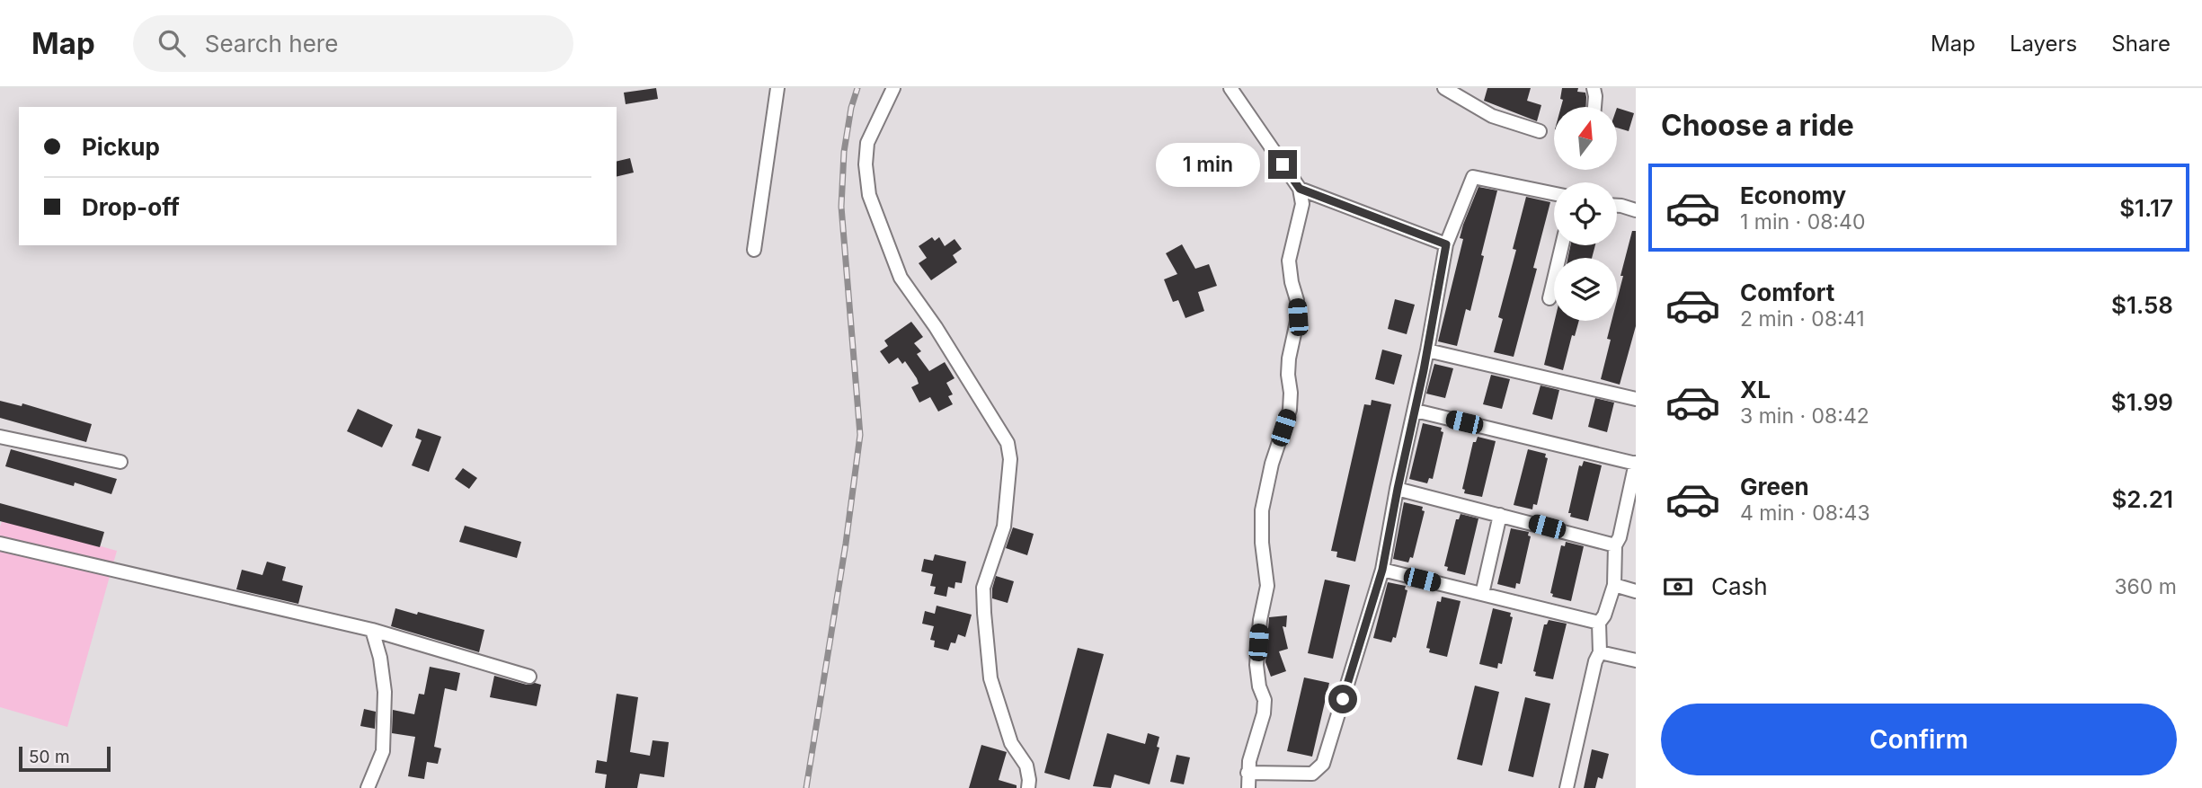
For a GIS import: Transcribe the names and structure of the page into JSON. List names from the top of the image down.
{
  "scale_bar": "50 m",
  "north": "top",
  "page": {
    "header": "Map",
    "search": "Search here",
    "nav": ["Map", "Layers", "Share"],
    "heading": "Choose a ride",
    "banner": ["Pickup", "Drop-off"],
    "bubble": "1 min",
    "list": [
      {
        "name": "Economy",
        "note": "1 min · 08:40",
        "value": "$1.17"
      },
      {
        "name": "Comfort",
        "note": "2 min · 08:41",
        "value": "$1.58"
      },
      {
        "name": "XL",
        "note": "3 min · 08:42",
        "value": "$1.99"
      },
      {
        "name": "Green",
        "note": "4 min · 08:43",
        "value": "$2.21"
      }
    ],
    "pay": ["Cash", "360 m"],
    "buttons": "Confirm",
    "scale": "50 m"
  }
}
